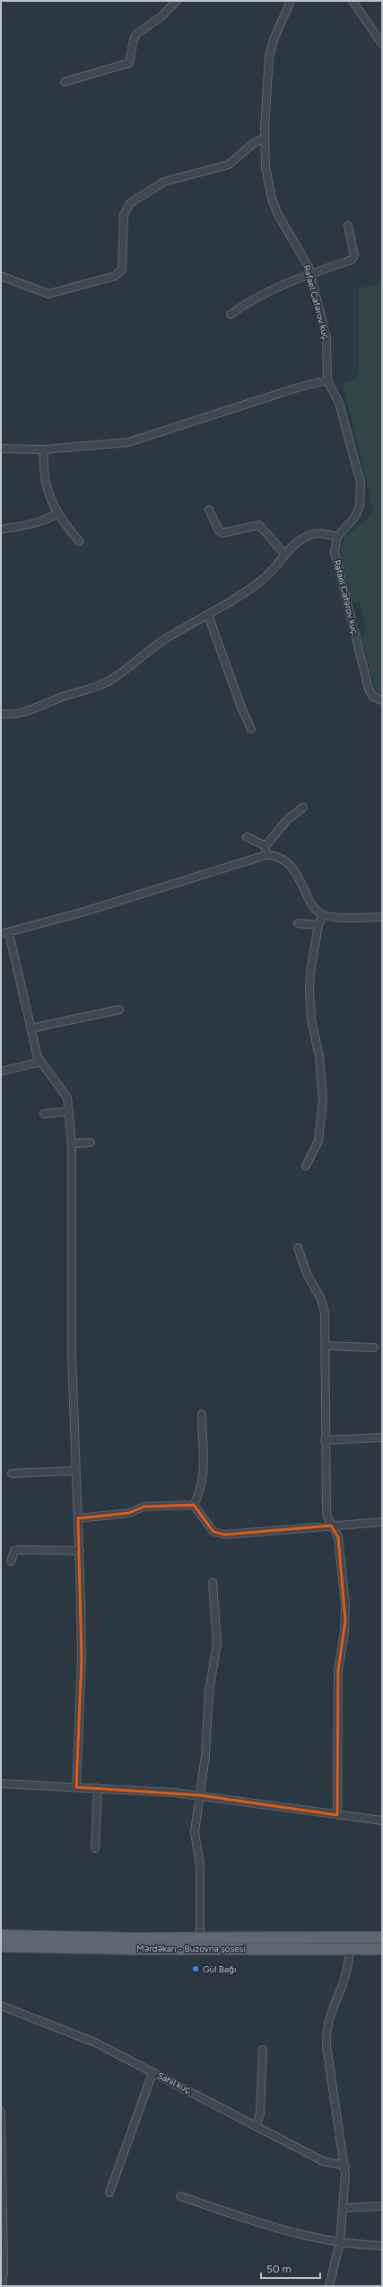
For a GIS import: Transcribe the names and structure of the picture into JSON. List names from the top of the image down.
{
  "streets": {
    "main road": ["Mərdəkan - Buzovna şosesi"],
    "street": ["Rafael Cəfərov küç.", "Sahil küç."]
  },
  "places": ["Gül Bağı"],
  "scale_bar": "50 m"
}
